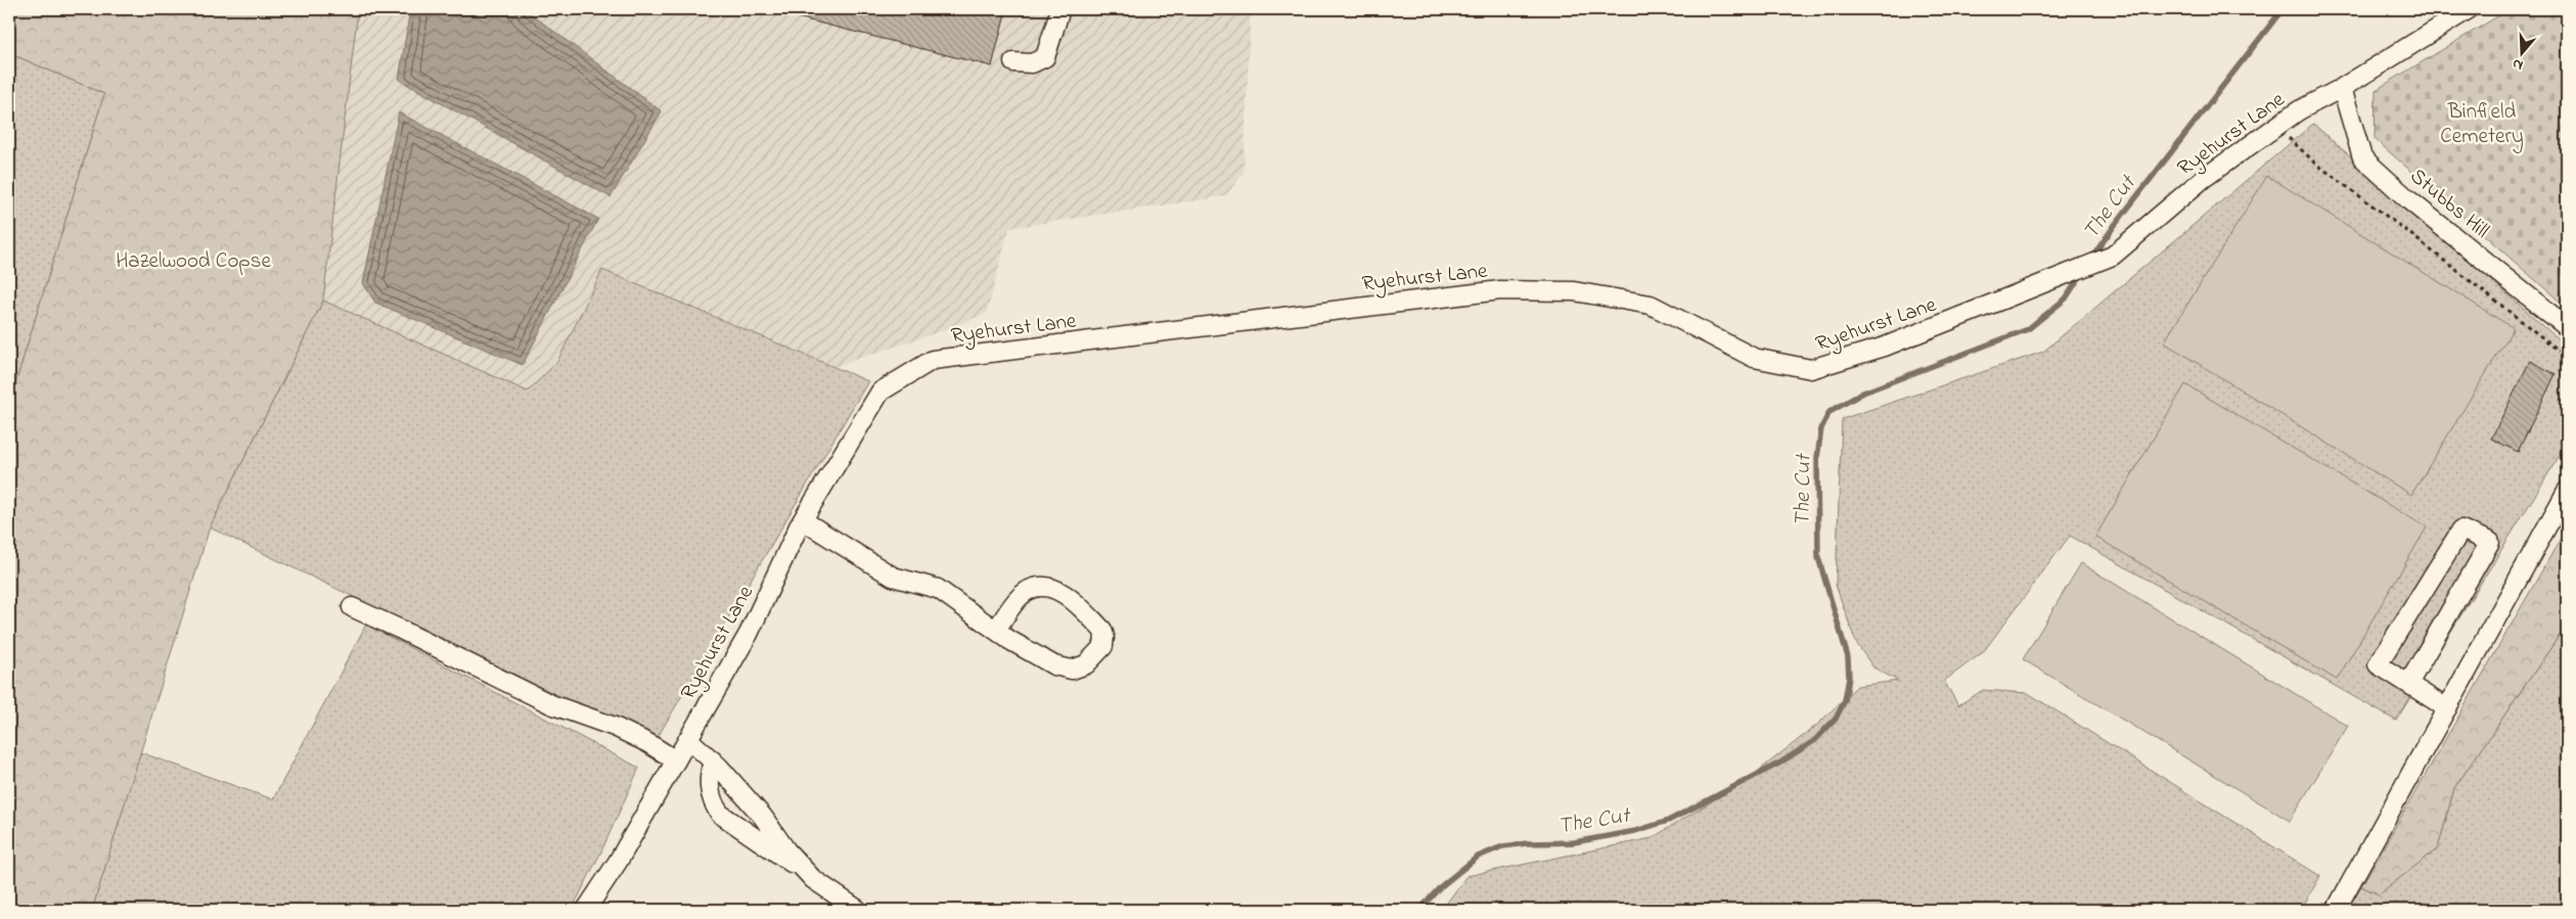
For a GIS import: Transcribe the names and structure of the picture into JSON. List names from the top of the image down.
{
  "streets": {
    "street": ["Ryehurst Lane", "Stubbs Hill"]
  },
  "crossings": [
    ["Ryehurst Lane", "Stubbs Hill"]
  ],
  "water": ["The Cut"],
  "parks": ["Binfield Cemetery", "Hazelwood Copse"],
  "north": "bottom"
}
